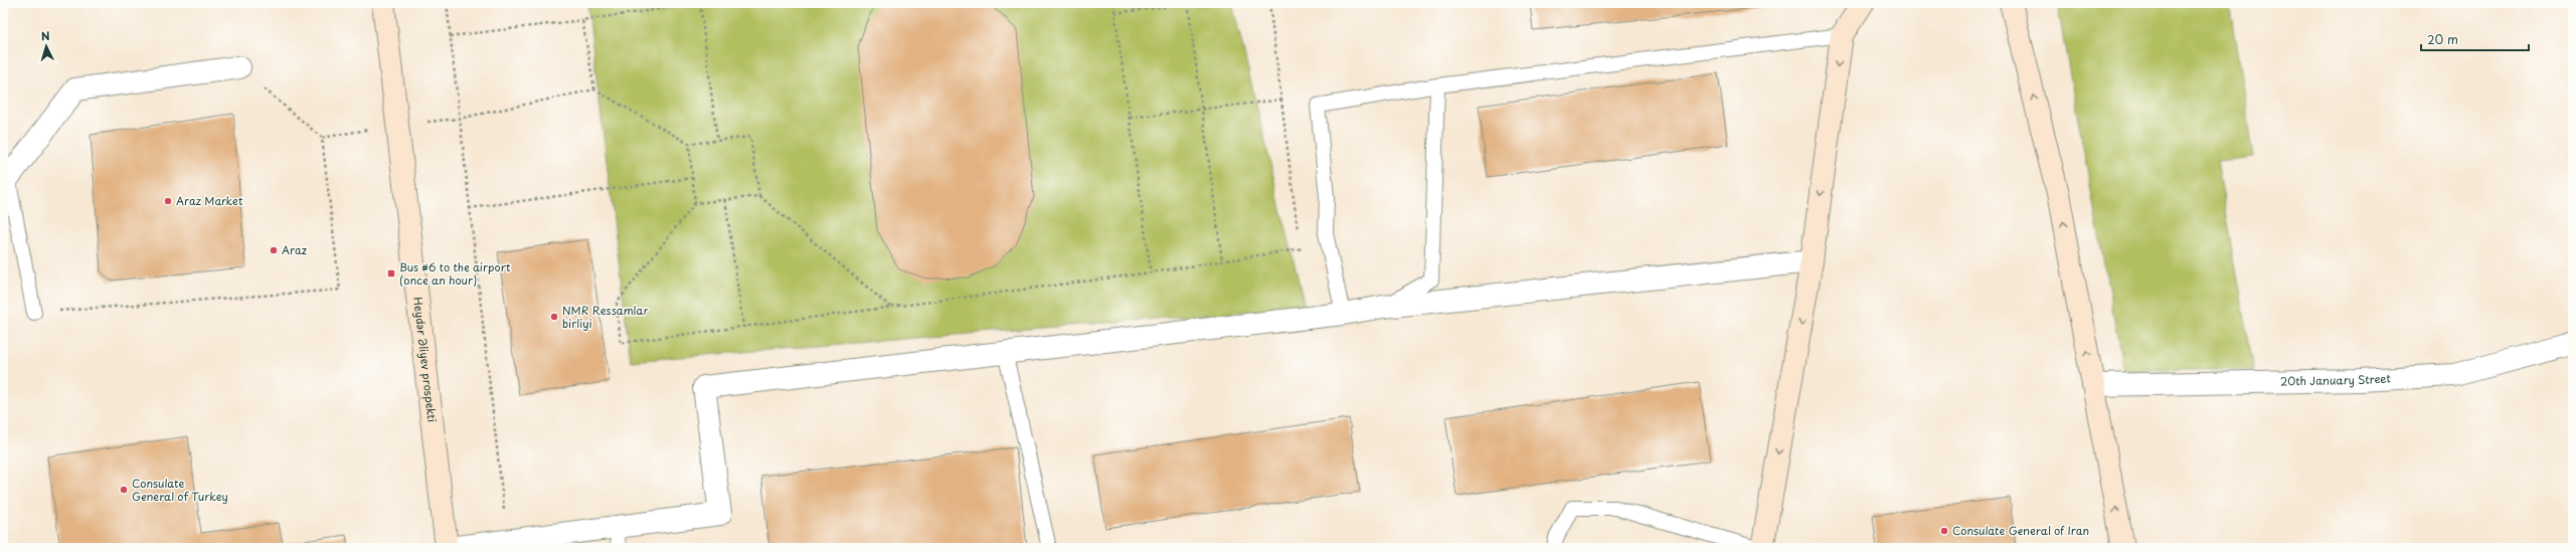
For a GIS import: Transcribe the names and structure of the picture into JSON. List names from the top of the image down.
{
  "streets": {
    "main road": ["Heydər Əliyev prospekti"],
    "street": ["20th January Street"]
  },
  "places": {
    "other": [
      "Araz Market",
      "Araz",
      "NMR Ressamlar birliyi",
      "Consulate General of Turkey",
      "Consulate General of Iran"
    ],
    "transit": ["Bus #6 to the airport (once an hour)"]
  },
  "scale_bar": "20 m",
  "north": "top"
}
